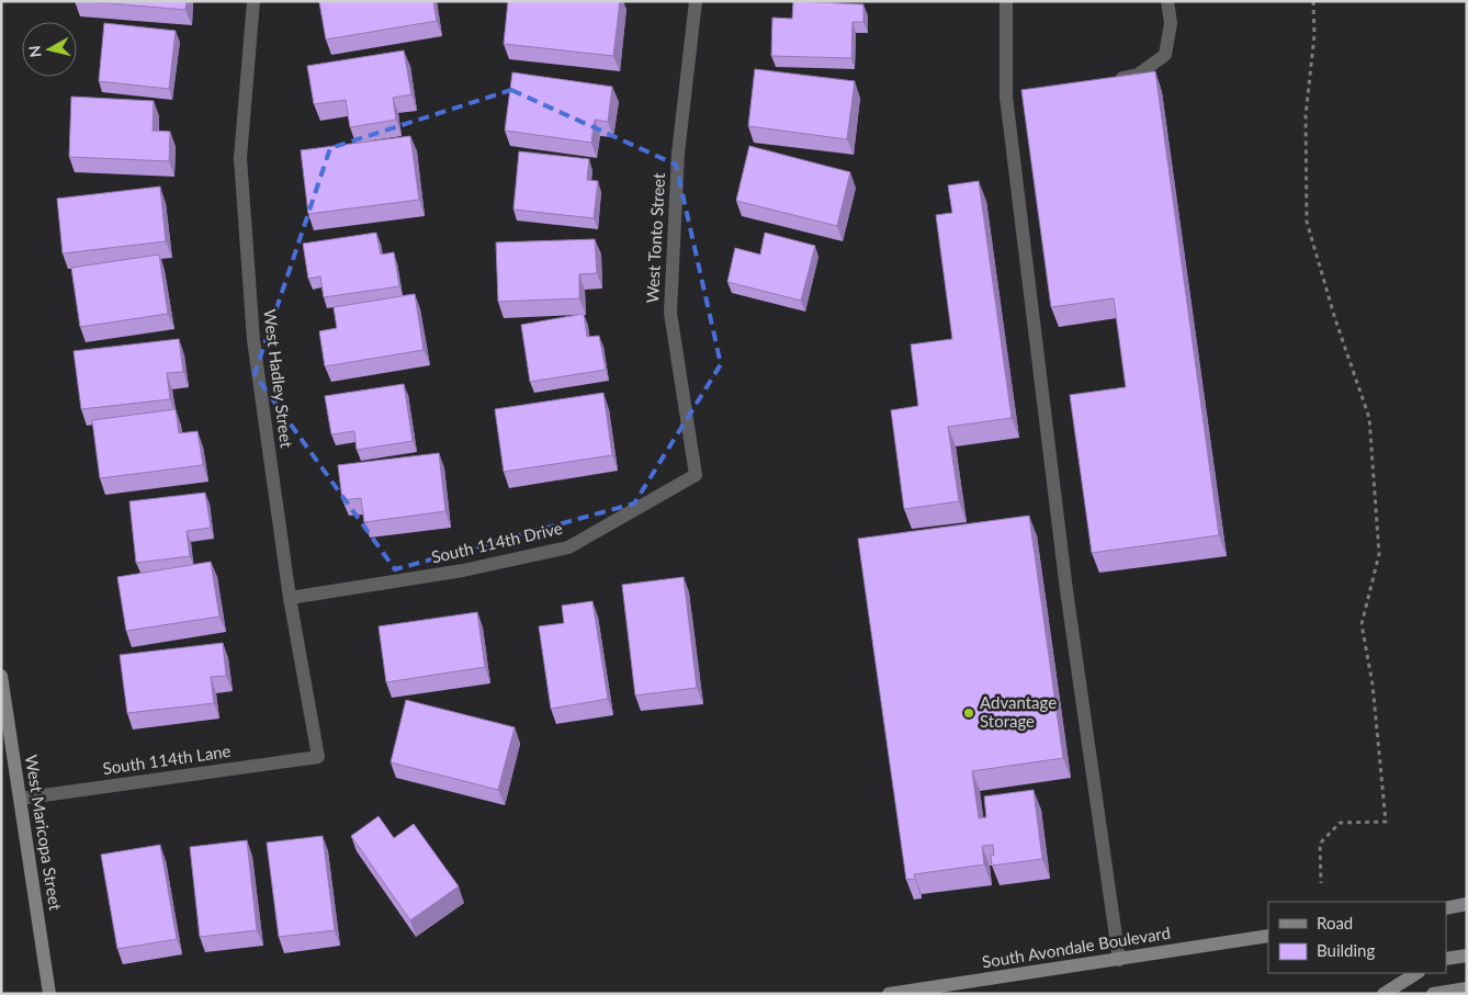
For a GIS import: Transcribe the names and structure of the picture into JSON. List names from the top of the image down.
{
  "streets": {
    "main road": ["West Maricopa Street", "South Avondale Boulevard"],
    "street": [
      "West Tonto Street",
      "West Hadley Street",
      "South 114th Drive",
      "South 114th Lane"
    ]
  },
  "crossings": [
    ["West Tonto Street", "South 114th Drive"],
    ["West Hadley Street", "South 114th Drive"],
    ["West Hadley Street", "South 114th Lane"],
    ["South 114th Lane", "West Maricopa Street"]
  ],
  "places": ["Advantage Storage"],
  "legend": ["Road", "Building"],
  "north": "left"
}
